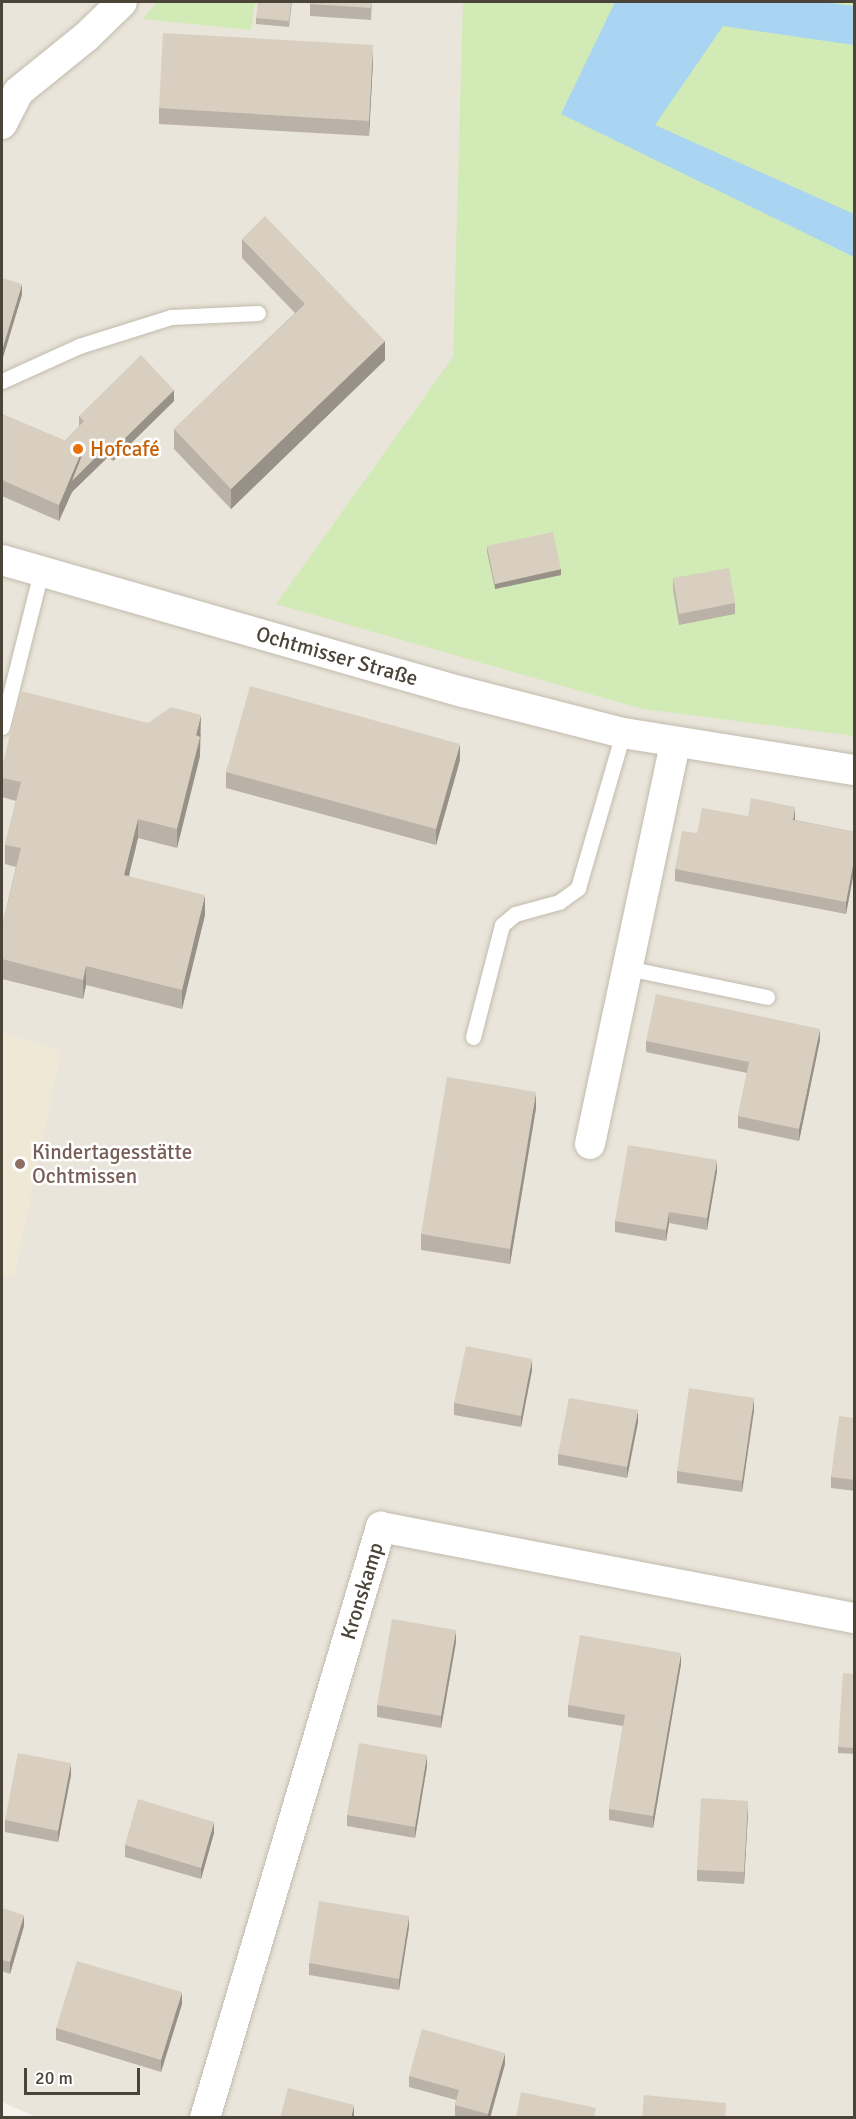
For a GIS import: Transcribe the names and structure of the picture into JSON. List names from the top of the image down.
{
  "streets": {
    "street": ["Ochtmisser Straße", "Kronskamp"]
  },
  "places": ["Hofcafé", "Kindertagesstätte Ochtmissen"],
  "scale_bar": "20 m"
}
